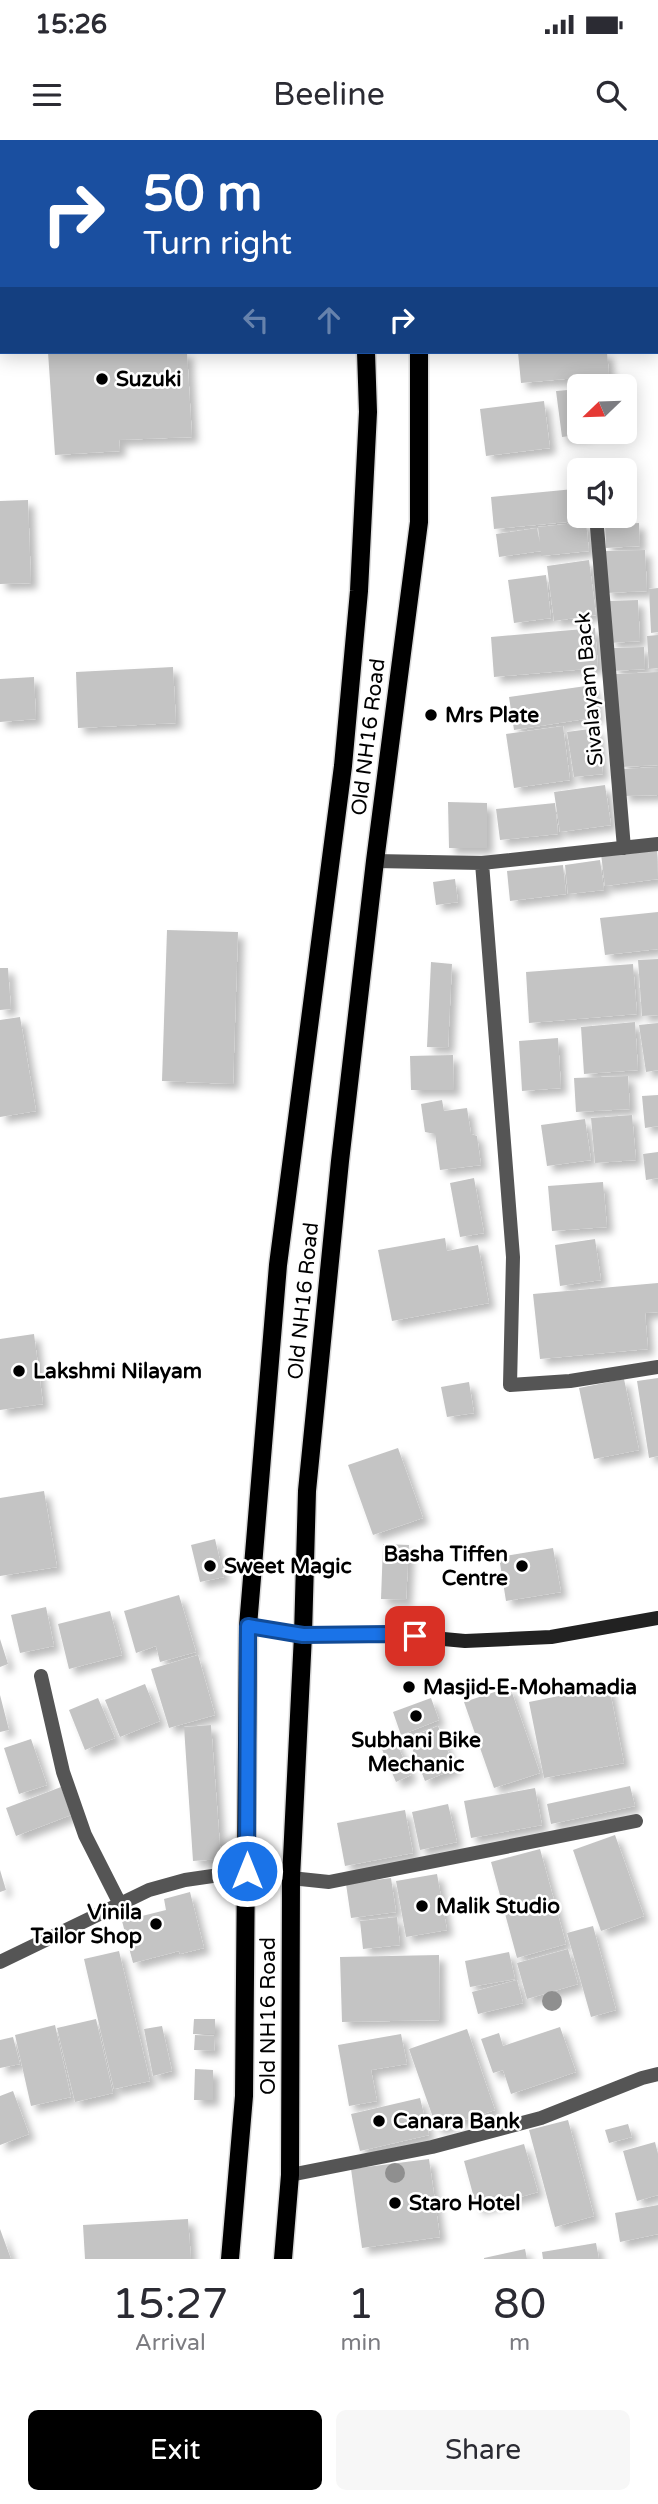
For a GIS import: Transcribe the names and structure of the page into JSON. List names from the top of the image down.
{
  "streets": {
    "main road": ["Old NH16 Road"],
    "street": ["Sivalayam Back"]
  },
  "places": [
    "Suzuki",
    "Mrs Plate",
    "Lakshmi Nilayam",
    "Sweet Magic",
    "Basha Tiffen Centre",
    "Masjid-E-Mohamadia",
    "Subhani Bike Mechanic",
    "Malik Studio",
    "Vinila Tailor Shop",
    "Canara Bank",
    "Staro Hotel"
  ],
  "north": "bottom left",
  "page": {
    "status": "15:26",
    "header": "Beeline",
    "turn": ["50 m", "Turn right"],
    "eta": [
      "15:27",
      "Arrival",
      "1",
      "min",
      "80",
      "m"
    ],
    "buttons": ["Exit", "Share"]
  }
}
